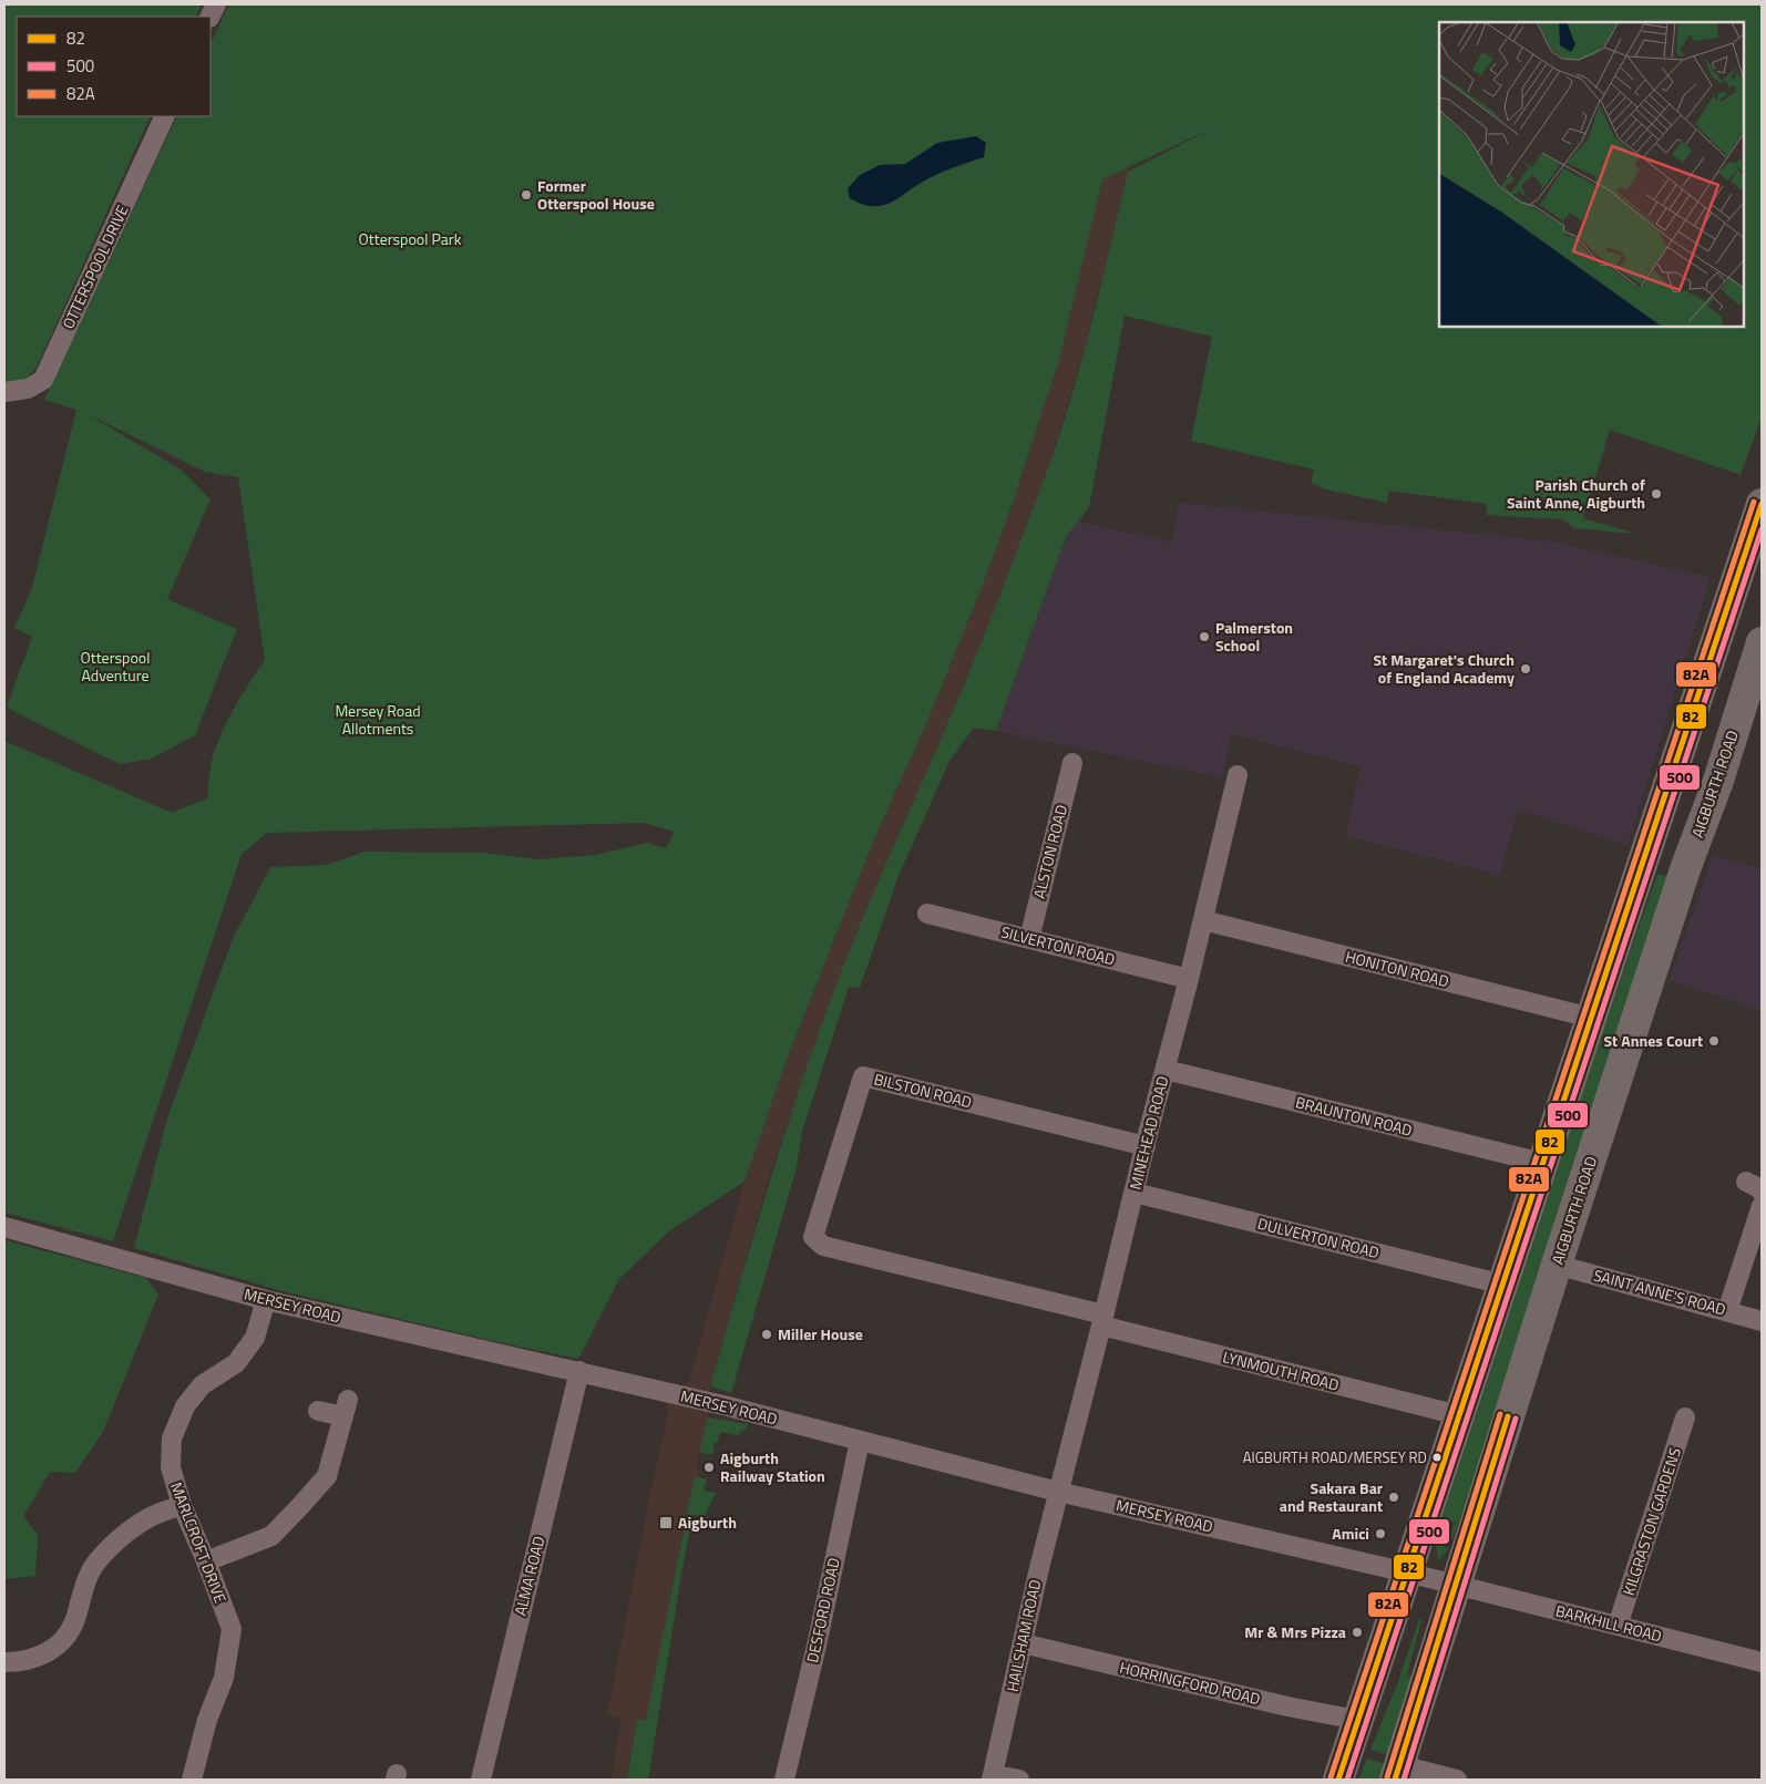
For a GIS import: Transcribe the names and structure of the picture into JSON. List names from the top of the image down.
{
  "streets": {
    "highway": ["AIGBURTH ROAD"],
    "street": [
      "OTTERSPOOL DRIVE",
      "ALSTON ROAD",
      "SILVERTON ROAD",
      "HONITON ROAD",
      "BILSTON ROAD",
      "BRAUNTON ROAD",
      "MINEHEAD ROAD",
      "DULVERTON ROAD",
      "SAINT ANNE'S ROAD",
      "MERSEY ROAD",
      "LYNMOUTH ROAD",
      "KILGRASTON GARDENS",
      "MARLCROFT DRIVE",
      "ALMA ROAD",
      "DESFORD ROAD",
      "BARKHILL ROAD",
      "HAILSHAM ROAD",
      "HORRINGFORD ROAD"
    ]
  },
  "crossings": [
    ["AIGBURTH ROAD", "SAINT ANNE'S ROAD"],
    ["AIGBURTH ROAD", "MERSEY ROAD"],
    ["AIGBURTH ROAD", "BARKHILL ROAD"],
    ["ALSTON ROAD", "SILVERTON ROAD"],
    ["SILVERTON ROAD", "MINEHEAD ROAD"],
    ["HONITON ROAD", "MINEHEAD ROAD"],
    ["BILSTON ROAD", "MINEHEAD ROAD"],
    ["BILSTON ROAD", "LYNMOUTH ROAD"],
    ["BRAUNTON ROAD", "MINEHEAD ROAD"],
    ["MINEHEAD ROAD", "DULVERTON ROAD"],
    ["MINEHEAD ROAD", "MERSEY ROAD"],
    ["MINEHEAD ROAD", "LYNMOUTH ROAD"],
    ["MINEHEAD ROAD", "HAILSHAM ROAD"],
    ["MERSEY ROAD", "MARLCROFT DRIVE"],
    ["MERSEY ROAD", "ALMA ROAD"],
    ["MERSEY ROAD", "DESFORD ROAD"],
    ["MERSEY ROAD", "BARKHILL ROAD"],
    ["MERSEY ROAD", "HAILSHAM ROAD"],
    ["KILGRASTON GARDENS", "BARKHILL ROAD"],
    ["HAILSHAM ROAD", "HORRINGFORD ROAD"]
  ],
  "parks": ["Otterspool Park", "Otterspool Adventure", "Mersey Road Allotments"],
  "places": {
    "other": [
      "Former Otterspool House",
      "Parish Church of Saint Anne, Aigburth",
      "Palmerston School",
      "St Margaret's Church of England Academy",
      "St Annes Court",
      "Miller House",
      "AIGBURTH ROAD/MERSEY RD",
      "Aigburth Railway Station",
      "Sakara Bar and Restaurant",
      "Amici",
      "Mr & Mrs Pizza"
    ],
    "transit": ["Aigburth"]
  },
  "lines": ["transit line 82A", "transit line 82", "transit line 500"],
  "legend": ["82", "500", "82A"]
}
